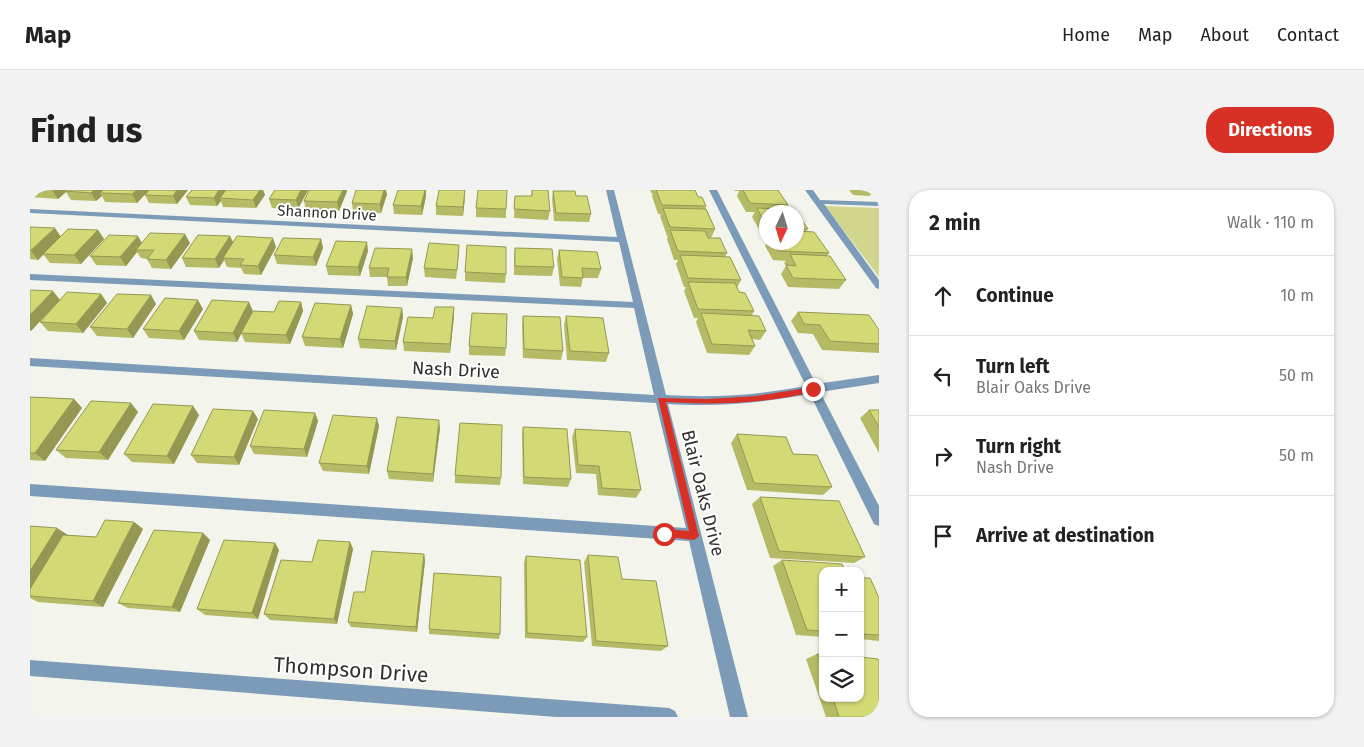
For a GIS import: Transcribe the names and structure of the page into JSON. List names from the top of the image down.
{
  "streets": {
    "street": [
      "Shannon Drive",
      "Nash Drive",
      "Blair Oaks Drive",
      "Thompson Drive"
    ]
  },
  "crossings": [
    ["Shannon Drive", "Blair Oaks Drive"],
    ["Nash Drive", "Blair Oaks Drive"]
  ],
  "north": "bottom",
  "page": {
    "header": "Map",
    "nav": [
      "Home",
      "Map",
      "About",
      "Contact"
    ],
    "buttons": "Directions",
    "title": "Find us",
    "heading": ["2 min", "Walk · 110 m"],
    "list": [
      ["Continue", "10 m"],
      ["Turn left", "Blair Oaks Drive", "50 m"],
      ["Turn right", "Nash Drive", "50 m"],
      "Arrive at destination"
    ],
    "map_buttons": ["+", "−"]
  }
}
